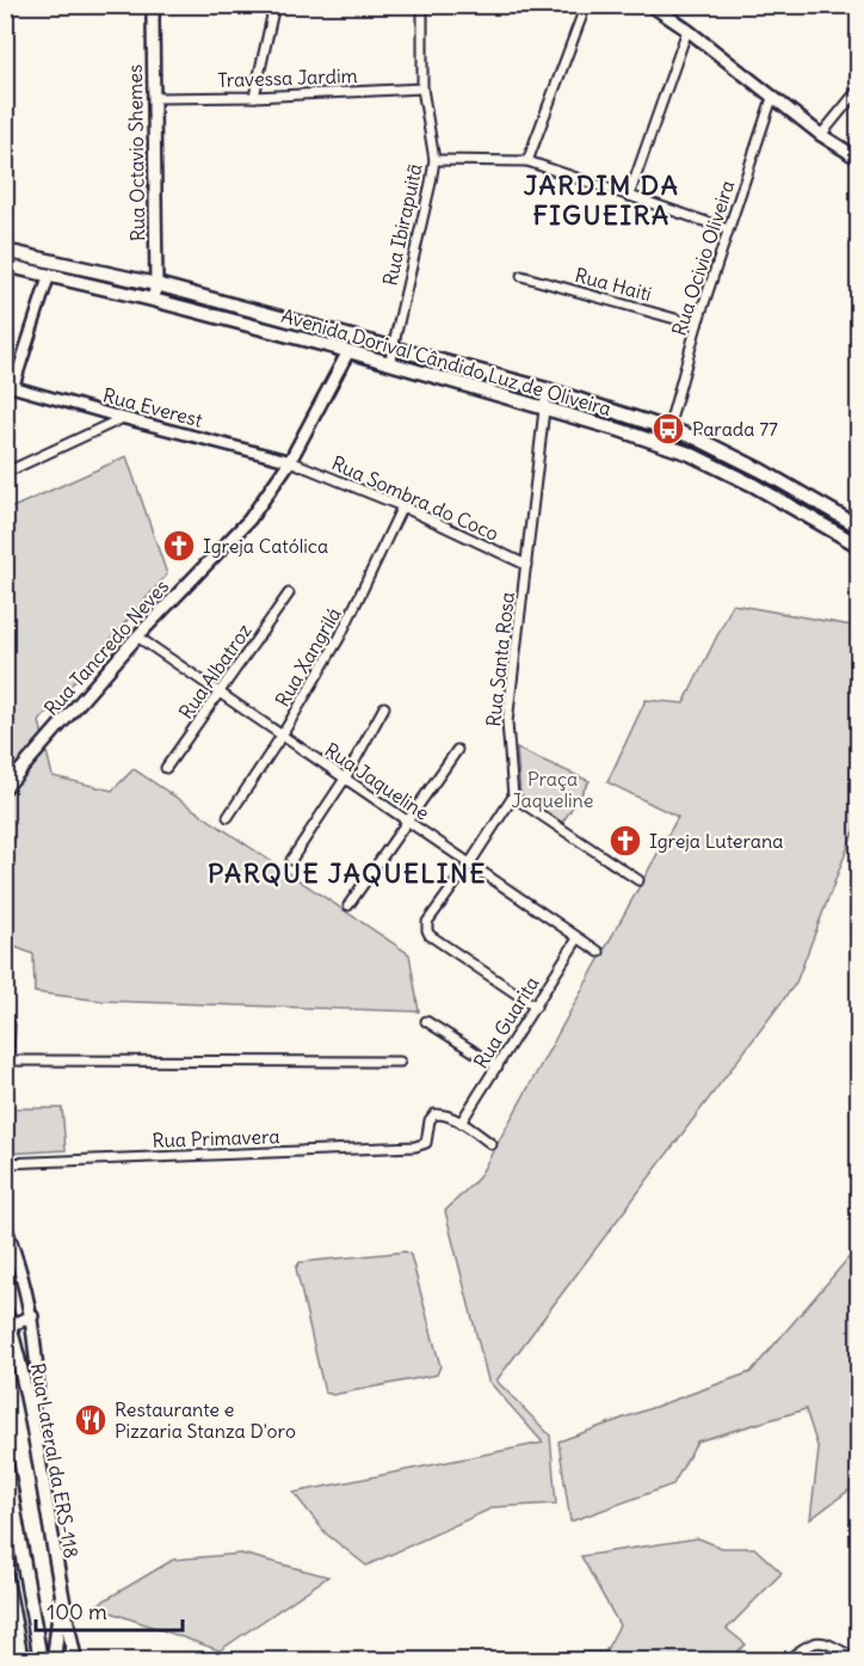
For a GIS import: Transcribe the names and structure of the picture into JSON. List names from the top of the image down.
{
  "streets": {
    "main road": [
      "Rua Octavio Shemes",
      "Avenida Dorival Cândido Luz de Oliveira",
      "Rua Tancredo Neves",
      "Rua Lateral da ERS-118"
    ],
    "street": [
      "Travessa Jardim",
      "Rua Ibirapuitã",
      "Rua Ocivio Oliveira",
      "Rua Haiti",
      "Rua Everest",
      "Rua Sombra do Coco",
      "Rua Xangrilá",
      "Rua Santa Rosa",
      "Rua Albatroz",
      "Rua Jaqueline",
      "Rua Guarita",
      "Rua Primavera"
    ]
  },
  "crossings": [
    ["Travessa Jardim", "Rua Octavio Shemes"],
    ["Travessa Jardim", "Rua Ibirapuitã"],
    ["Rua Octavio Shemes", "Avenida Dorival Cândido Luz de Oliveira"],
    ["Rua Ibirapuitã", "Avenida Dorival Cândido Luz de Oliveira"],
    ["Rua Ocivio Oliveira", "Rua Haiti"],
    ["Rua Ocivio Oliveira", "Avenida Dorival Cândido Luz de Oliveira"],
    ["Avenida Dorival Cândido Luz de Oliveira", "Rua Tancredo Neves"],
    ["Avenida Dorival Cândido Luz de Oliveira", "Rua Santa Rosa"],
    ["Rua Everest", "Rua Sombra do Coco"],
    ["Rua Everest", "Rua Tancredo Neves"],
    ["Rua Sombra do Coco", "Rua Tancredo Neves"],
    ["Rua Sombra do Coco", "Rua Xangrilá"],
    ["Rua Sombra do Coco", "Rua Santa Rosa"],
    ["Rua Tancredo Neves", "Rua Jaqueline"],
    ["Rua Xangrilá", "Rua Jaqueline"],
    ["Rua Albatroz", "Rua Jaqueline"],
    ["Rua Jaqueline", "Rua Guarita"],
    ["Rua Guarita", "Rua Primavera"]
  ],
  "districts": ["JARDIM DA FIGUEIRA", "PARQUE JAQUELINE"],
  "parks": ["Praça Jaqueline"],
  "places": {
    "bus stop": ["Parada 77"],
    "church": ["Igreja Católica", "Igreja Luterana"],
    "restaurant": ["Restaurante e Pizzaria Stanza D'oro"]
  },
  "scale_bar": "100 m"
}
